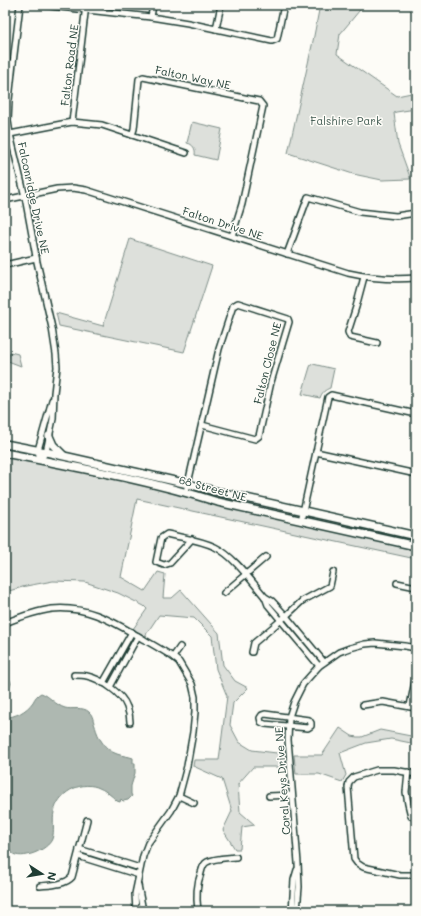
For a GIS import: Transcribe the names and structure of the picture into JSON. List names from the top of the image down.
{
  "streets": {
    "main road": ["68 Street NE"],
    "street": [
      "Falton Road NE",
      "Falton Way NE",
      "Falconridge Drive NE",
      "Falton Drive NE",
      "Falton Close NE",
      "Coral Keys Drive NE"
    ]
  },
  "crossings": [
    ["Falton Way NE", "Falton Drive NE"],
    ["Falconridge Drive NE", "Falton Drive NE"],
    ["Falconridge Drive NE", "68 Street NE"],
    ["Falton Close NE", "68 Street NE"]
  ],
  "parks": ["Falshire Park"],
  "north": "right"
}
